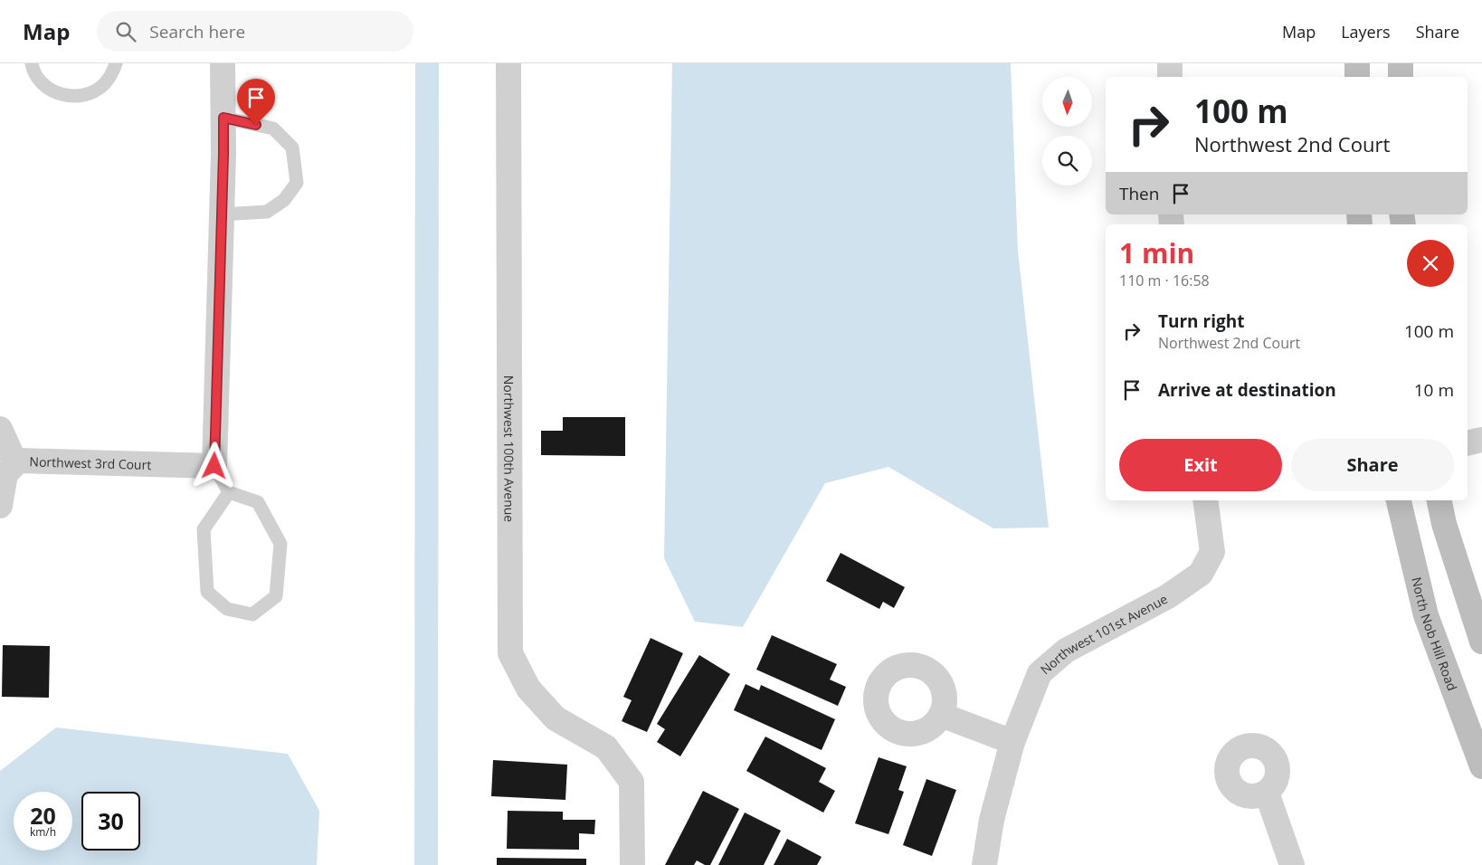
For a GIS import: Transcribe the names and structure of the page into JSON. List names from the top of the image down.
{
  "streets": {
    "main road": ["North Nob Hill Road"],
    "street": ["Northwest 100th Avenue", "Northwest 3rd Court", "Northwest 101st Avenue"]
  },
  "north": "bottom",
  "page": {
    "header": "Map",
    "search": "Search here",
    "nav": ["Map", "Layers", "Share"],
    "turn": ["100 m", "Northwest 2nd Court"],
    "then": "Then",
    "heading": ["1 min", "110 m · 16:58"],
    "list": [
      {
        "name": "Turn right",
        "note": "Northwest 2nd Court",
        "value": "100 m"
      },
      {
        "name": "Arrive at destination",
        "value": "10 m"
      }
    ],
    "buttons": ["Exit", "Share"],
    "speed": "20 km/h",
    "limit": "30"
  }
}
